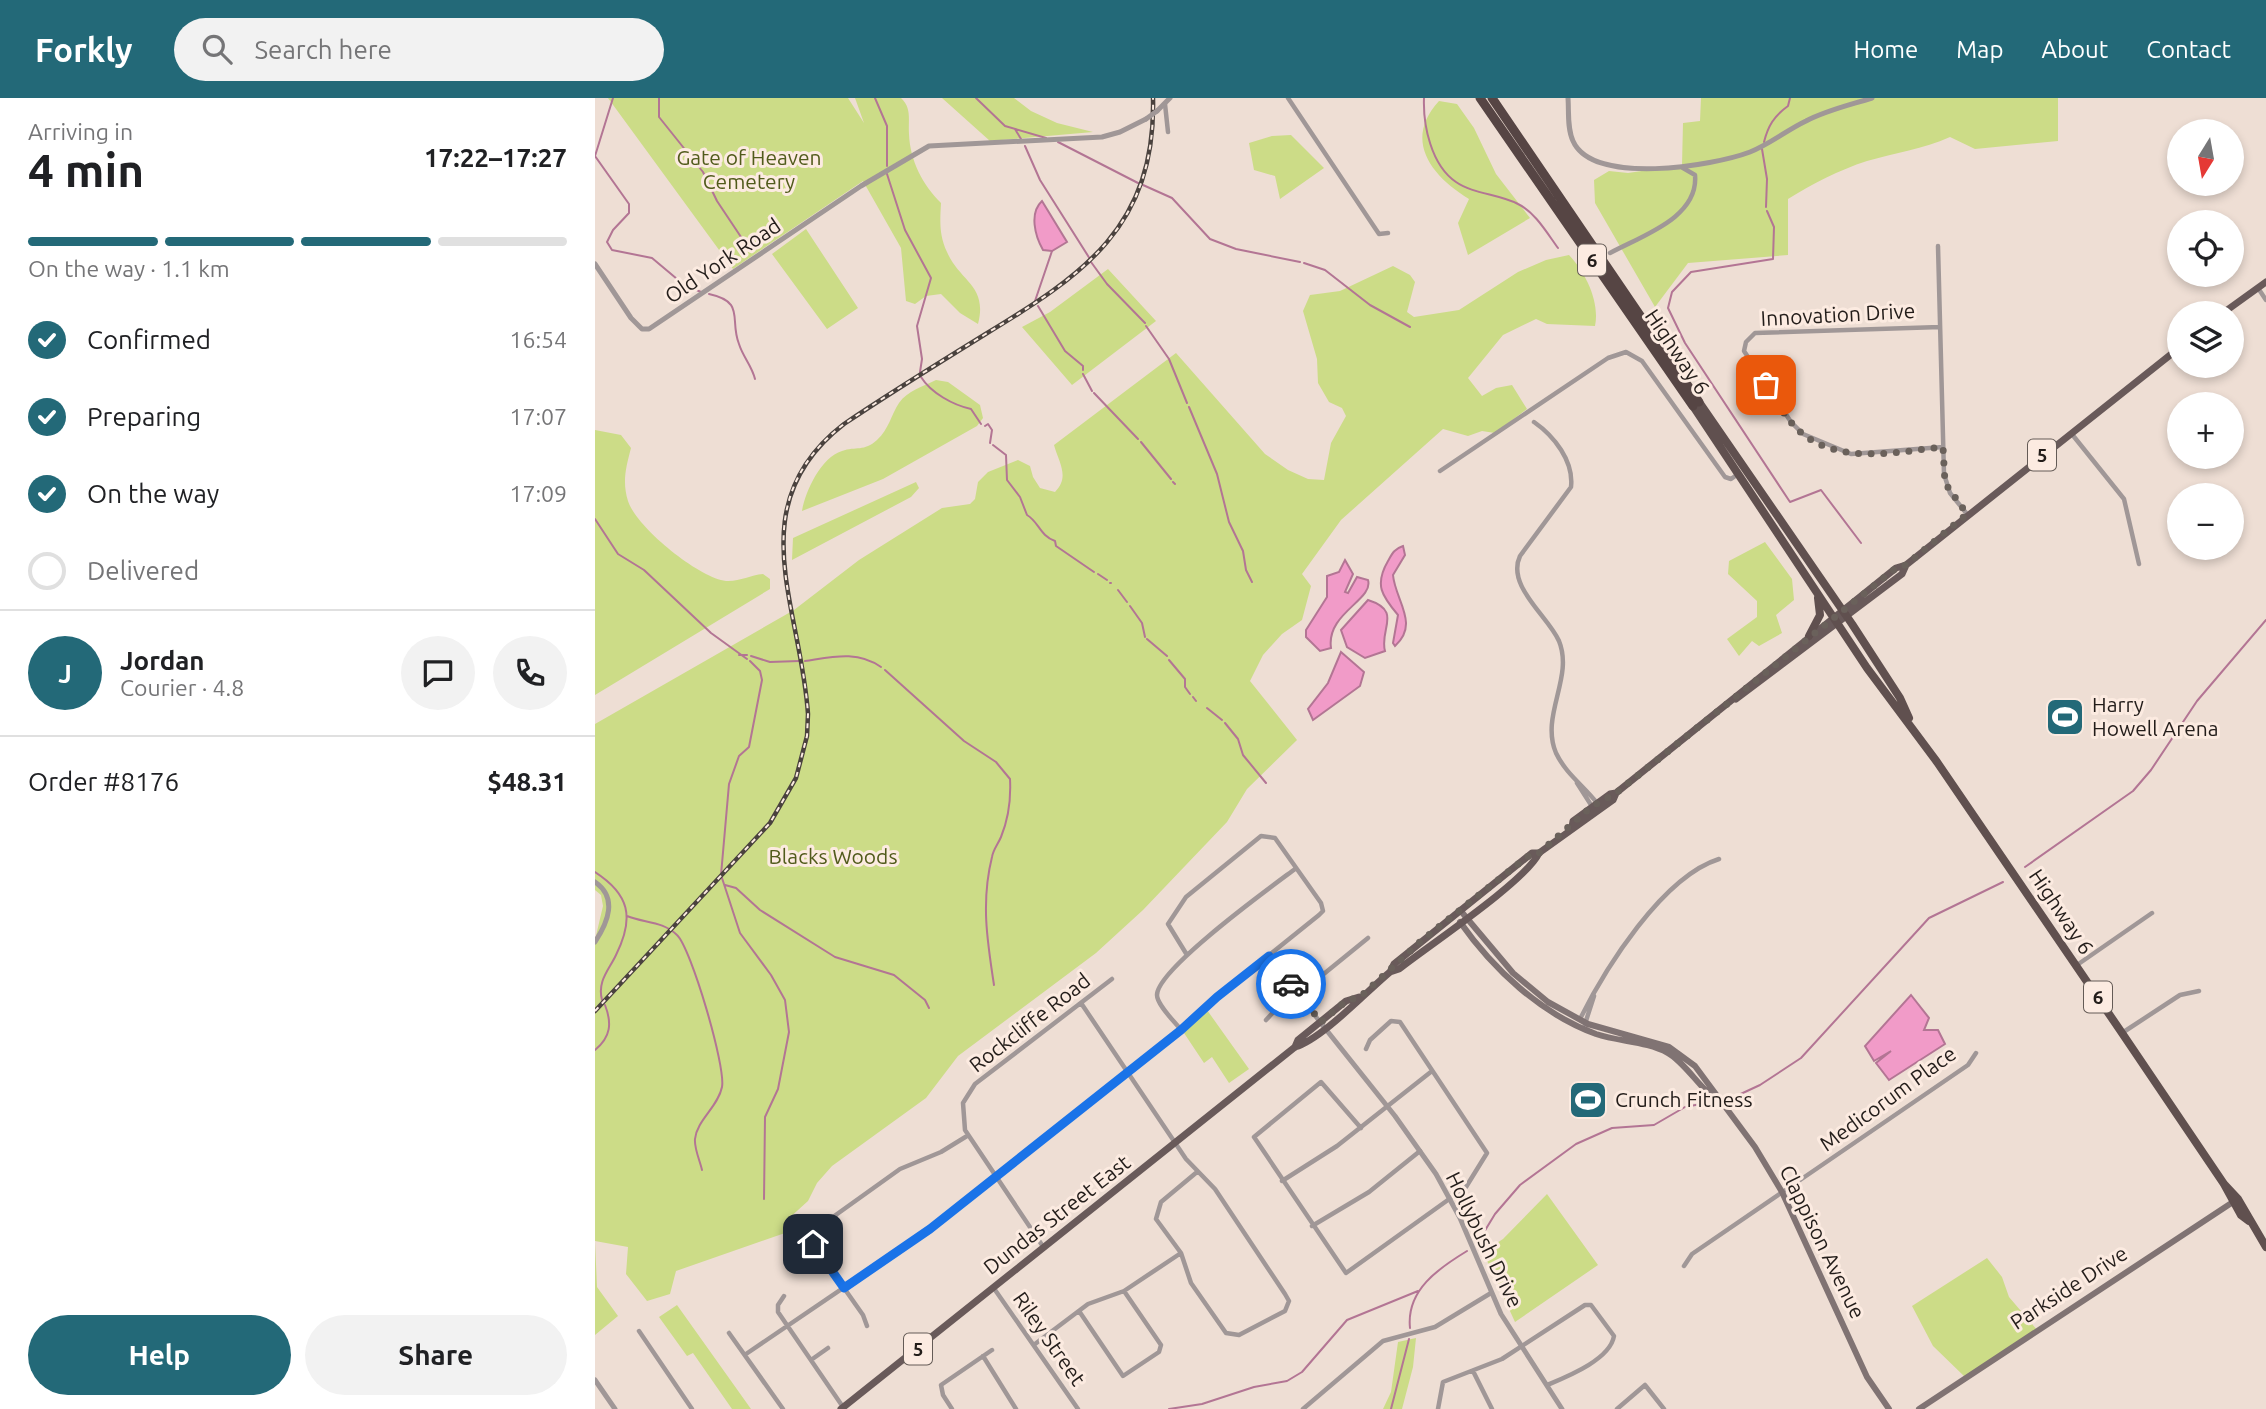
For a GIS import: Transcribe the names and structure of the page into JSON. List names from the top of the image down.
{
  "streets": {
    "highway": ["6", "Highway 6"],
    "main road": [
      "5",
      "Dundas Street East",
      "Clappison Avenue",
      "Parkside Drive"
    ],
    "street": [
      "Old York Road",
      "Innovation Drive",
      "Rockcliffe Road",
      "Medicorum Place",
      "Hollybush Drive",
      "Riley Street"
    ]
  },
  "crossings": [
    ["Highway 6", "5"],
    ["Highway 6", "Dundas Street East"],
    ["Highway 6", "Parkside Drive"],
    ["5", "Dundas Street East"],
    ["Medicorum Place", "Clappison Avenue"],
    ["Dundas Street East", "Hollybush Drive"],
    ["Dundas Street East", "Clappison Avenue"],
    ["Dundas Street East", "Riley Street"]
  ],
  "parks": ["Gate of Heaven Cemetery", "Blacks Woods"],
  "places": {
    "sports": ["Harry Howell Arena", "Crunch Fitness"]
  },
  "north": "bottom",
  "page": {
    "header": "Forkly",
    "search": "Search here",
    "nav": [
      "Home",
      "Map",
      "About",
      "Contact"
    ],
    "heading": ["4 min", "Arriving in", "17:22–17:27"],
    "panel": [
      "Jordan",
      "Courier · 4.8",
      "Order #8176",
      "$48.31"
    ],
    "map_buttons": ["+", "−"],
    "bar": "On the way · 1.1 km",
    "list": [
      ["Confirmed", "16:54"],
      ["Preparing", "17:07"],
      ["On the way", "17:09"],
      "Delivered"
    ],
    "round": "J",
    "buttons": ["Help", "Share"]
  }
}
